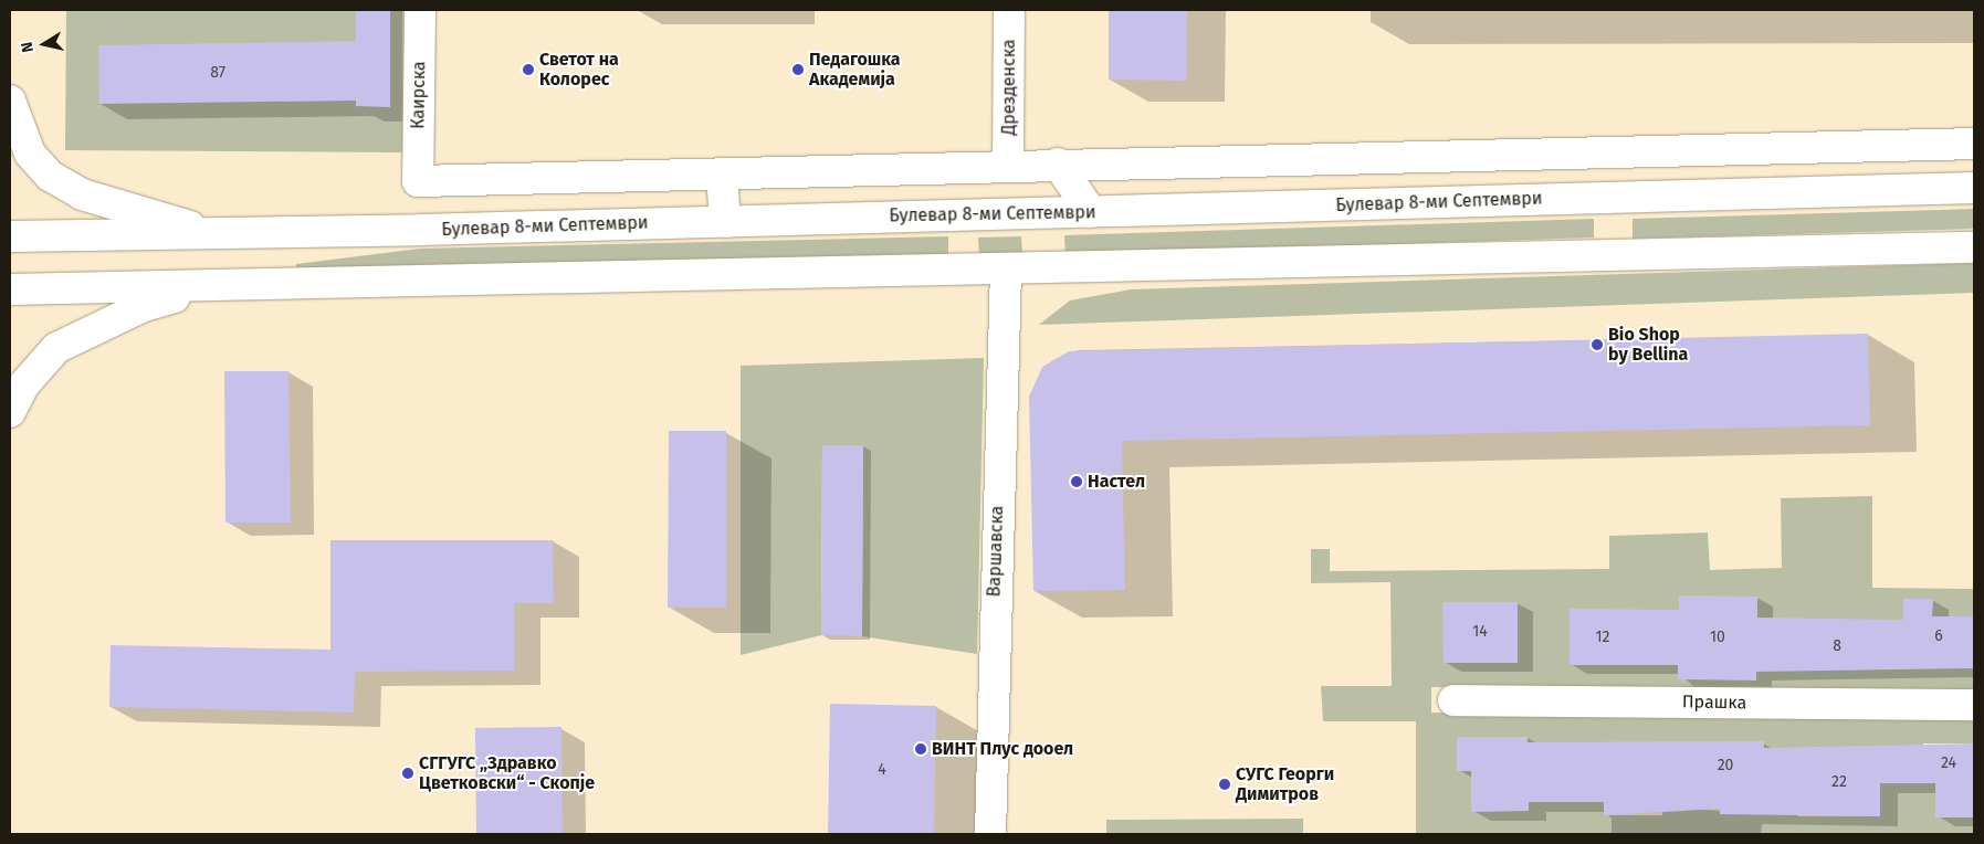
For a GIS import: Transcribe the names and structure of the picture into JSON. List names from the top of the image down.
{
  "streets": {
    "street": [
      "Дрезденска",
      "Каирска",
      "Булевар 8-ми Септември",
      "Варшавска",
      "Прашка"
    ]
  },
  "places": [
    "Светот на Колорес",
    "Педагошка Академија",
    "Bio Shop by Bellina",
    "Настел",
    "ВИНТ Плус дооел",
    "СГГУГС „Здравко Цветковски“ - Скопје",
    "СУГС Георги Димитров"
  ],
  "house_numbers": [
    "87",
    "14",
    "6",
    "12",
    "10",
    "8",
    "24",
    "20",
    "4",
    "22"
  ],
  "north": "left"
}
